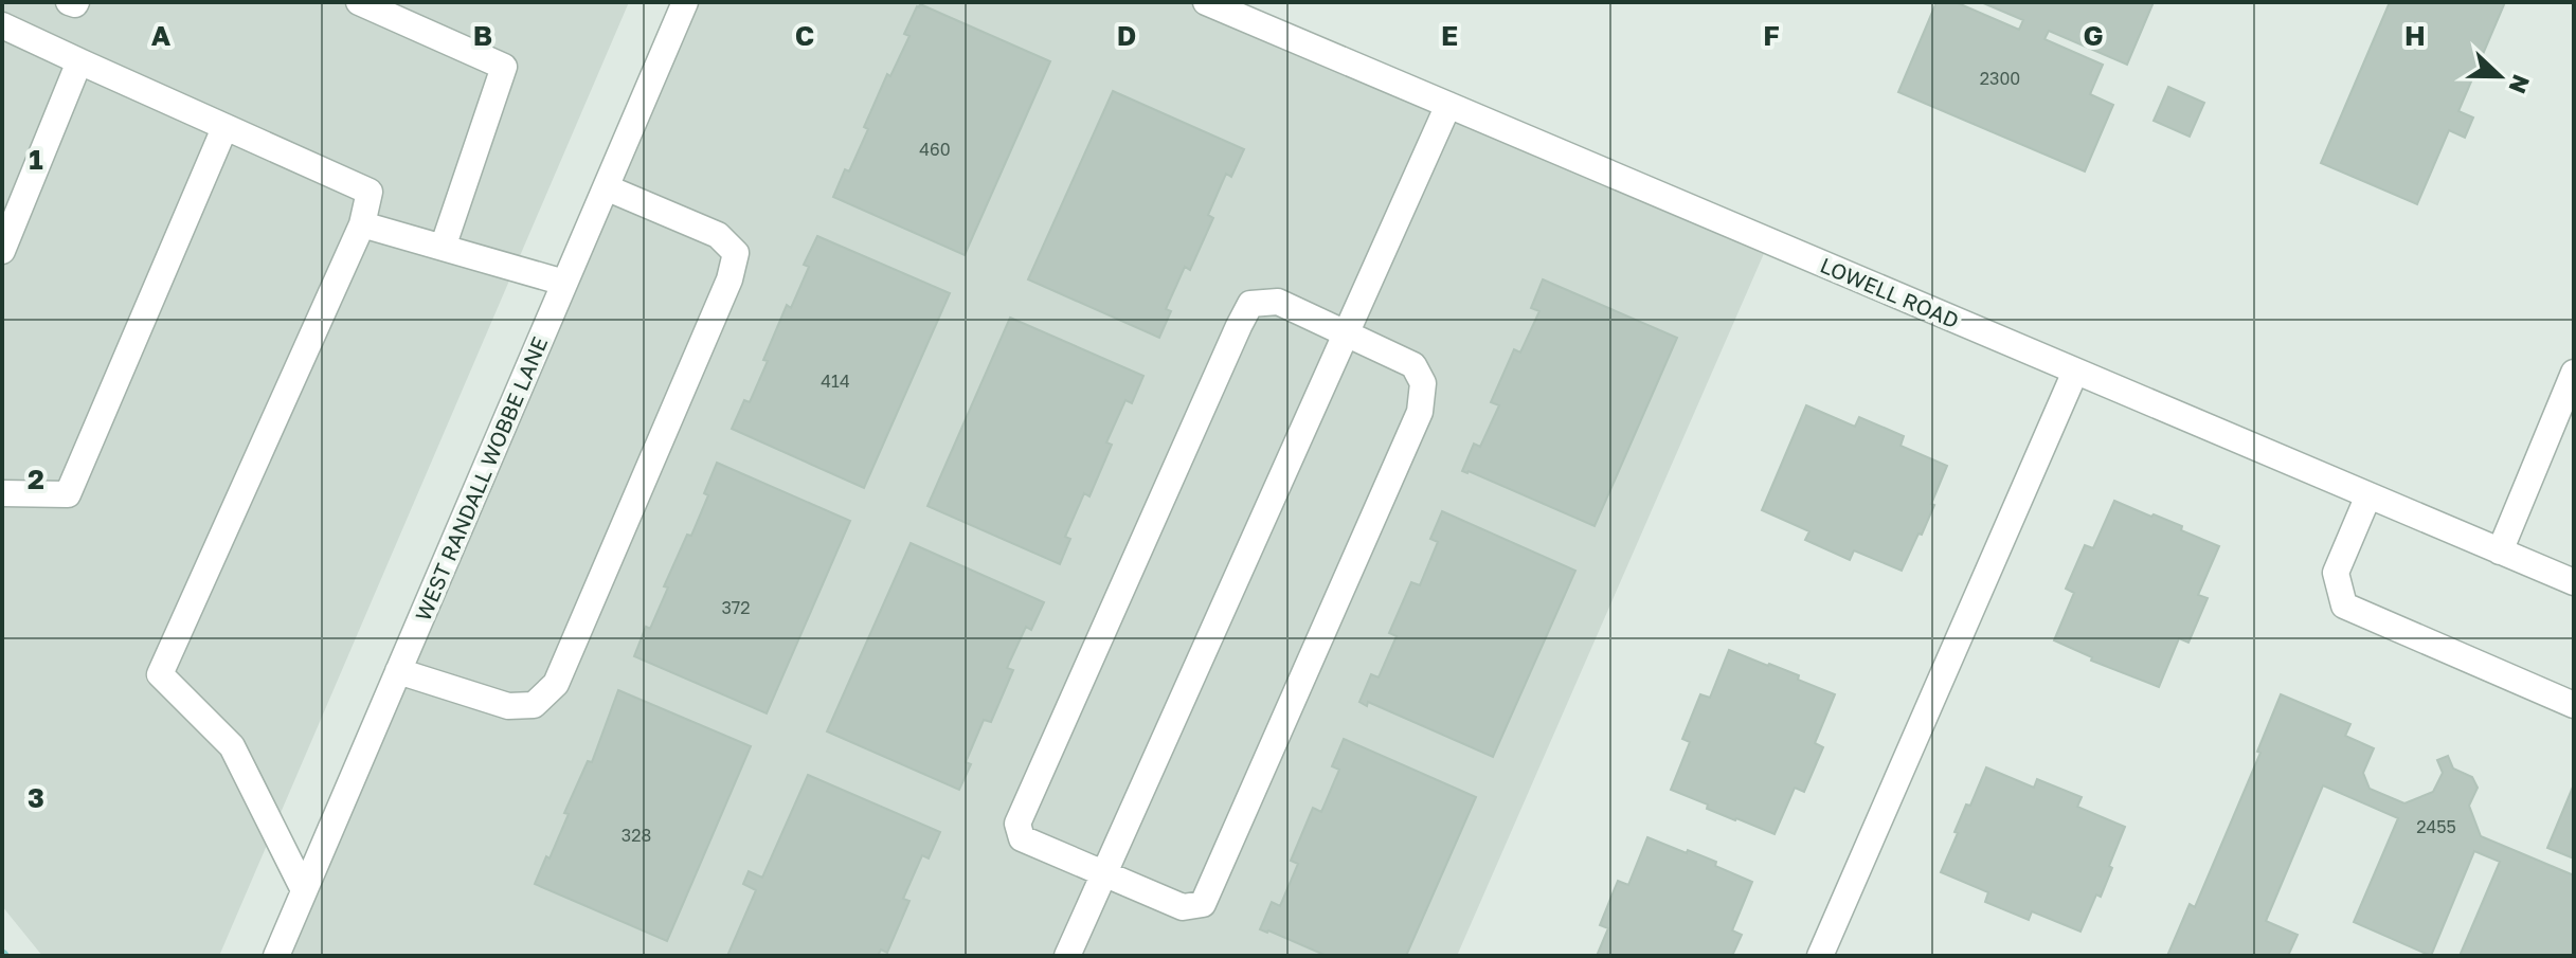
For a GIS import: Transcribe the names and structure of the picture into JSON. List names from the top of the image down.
{
  "streets": {
    "street": ["LOWELL ROAD", "WEST RANDALL WOBBE LANE"]
  },
  "house_numbers": [
    "2300",
    "460",
    "414",
    "372",
    "2455",
    "328"
  ],
  "north": "right",
  "grid": {
    "columns": [
      "A",
      "B",
      "C",
      "D",
      "E",
      "F",
      "G",
      "H"
    ],
    "rows": ["1", "2", "3"]
  }
}
